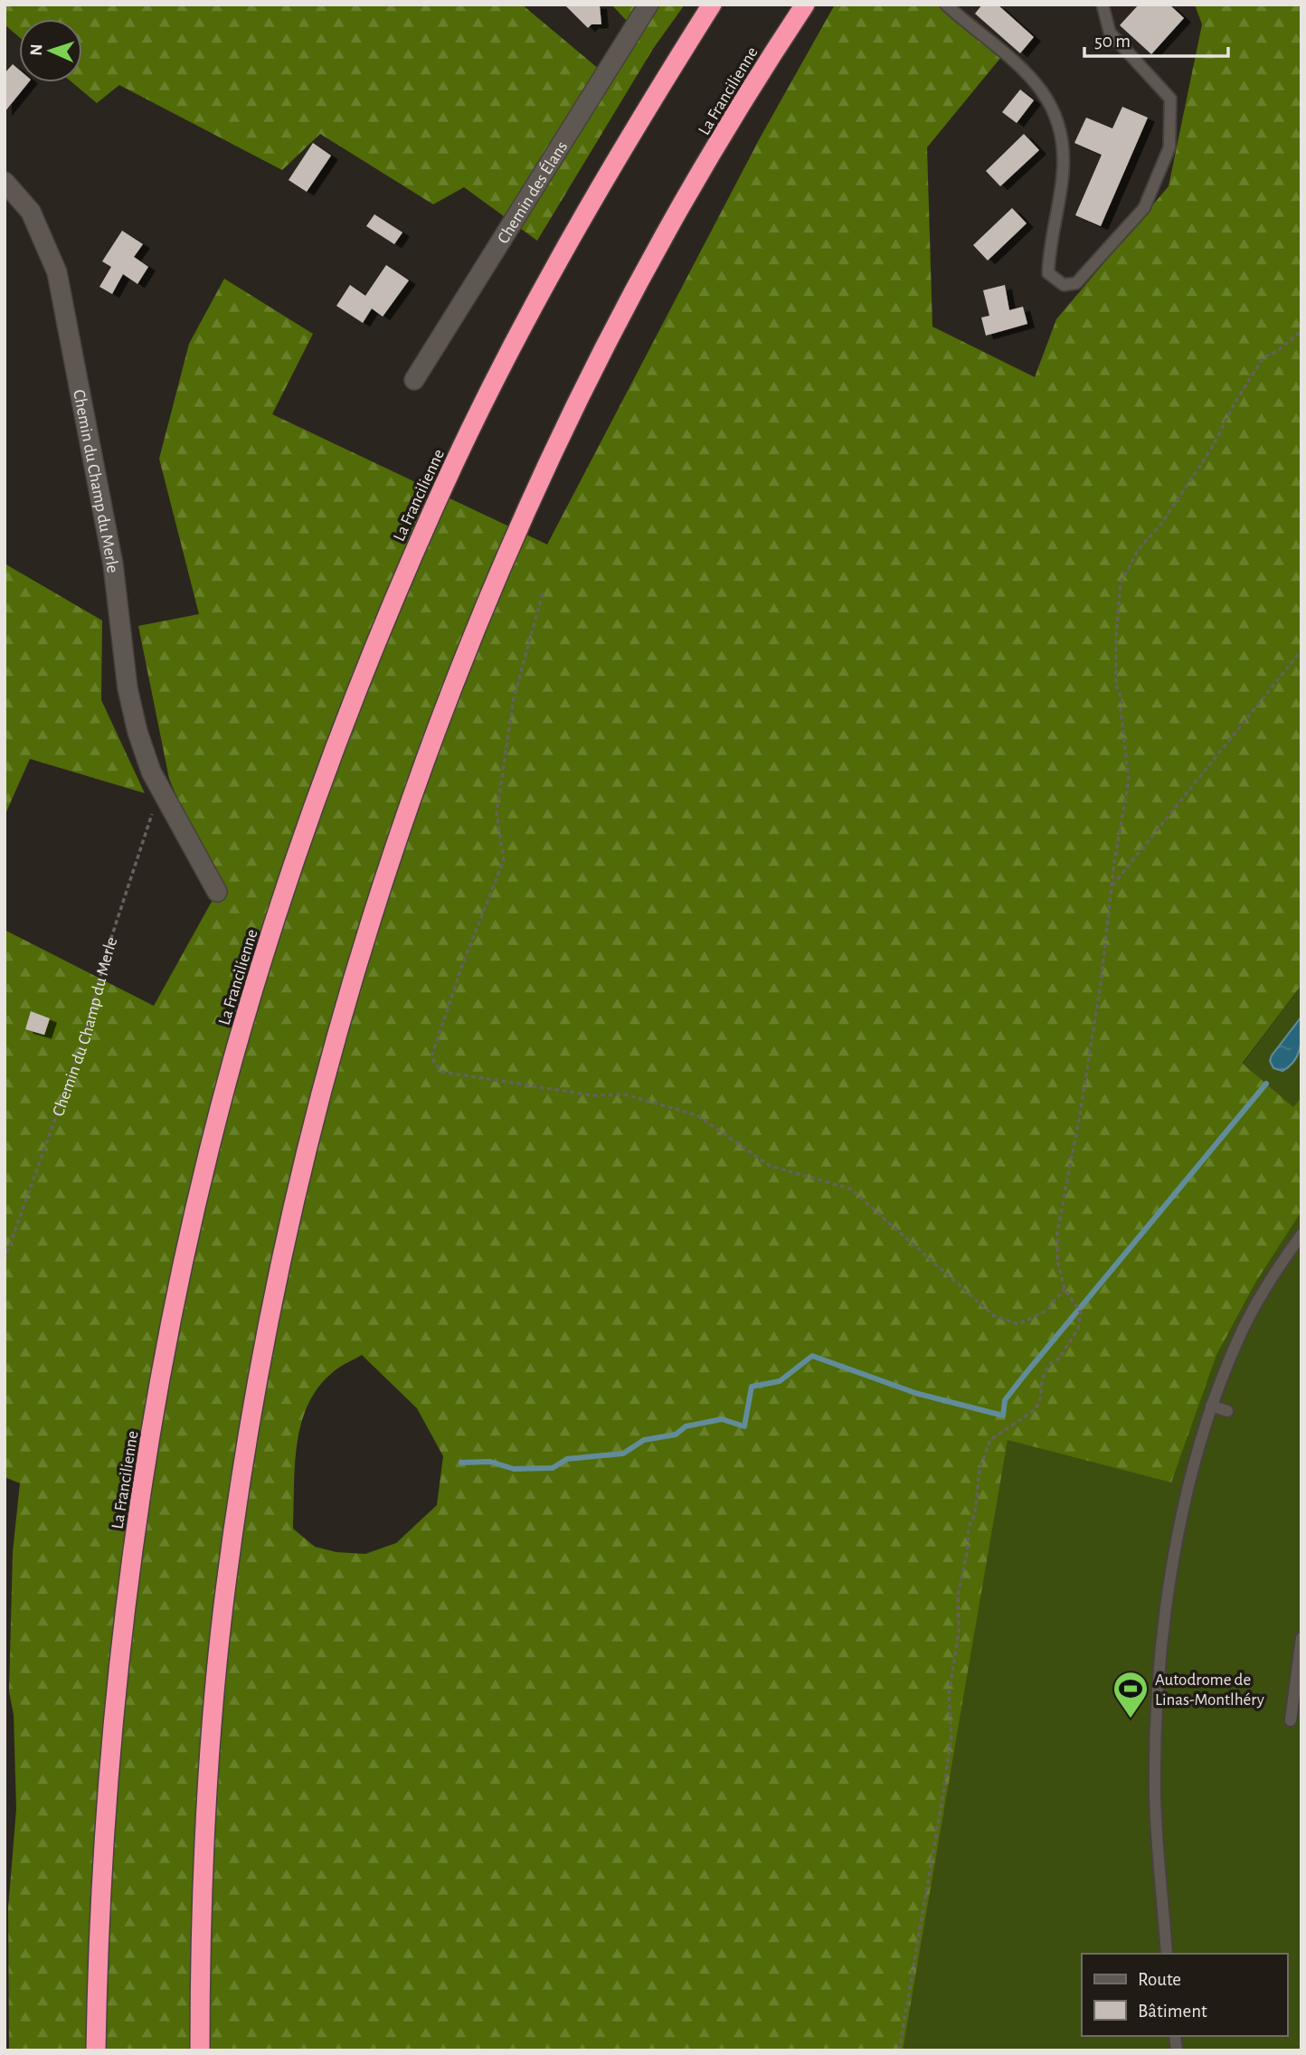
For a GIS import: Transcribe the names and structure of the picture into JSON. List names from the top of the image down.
{
  "streets": {
    "highway": ["La Francilienne"],
    "street": ["Chemin des Élans", "Chemin du Champ du Merle"]
  },
  "places": {
    "sports": ["Autodrome de Linas-Montlhéry"]
  },
  "legend": ["Route", "Bâtiment"],
  "scale_bar": "50 m",
  "north": "left"
}
